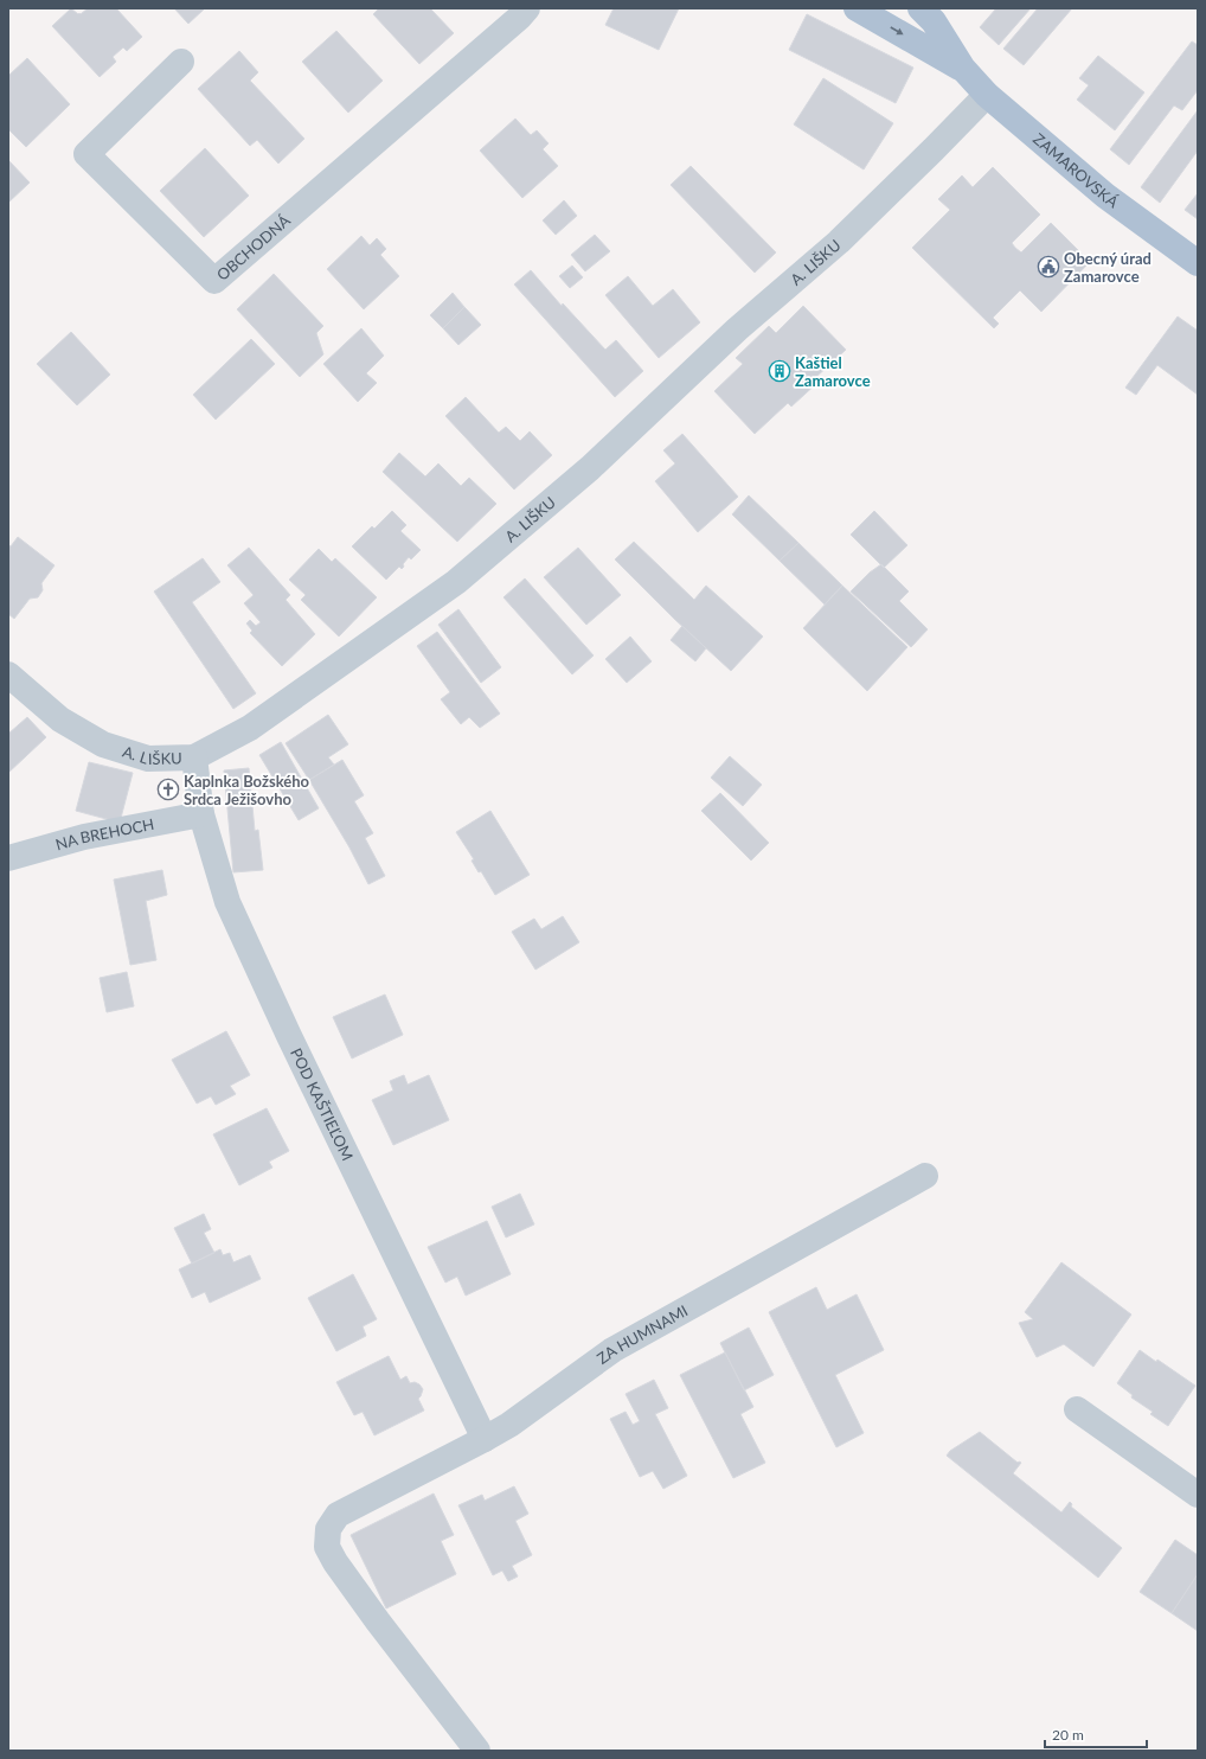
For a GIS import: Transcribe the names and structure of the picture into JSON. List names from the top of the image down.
{
  "streets": {
    "main road": ["ZAMAROVSKÁ"],
    "street": [
      "OBCHODNÁ",
      "A. LIŠKU",
      "NA BREHOCH",
      "POD KAŠTIEĽOM",
      "ZA HUMNAMI"
    ]
  },
  "crossings": [
    ["ZAMAROVSKÁ", "A. LIŠKU"],
    ["A. LIŠKU", "POD KAŠTIEĽOM"],
    ["NA BREHOCH", "POD KAŠTIEĽOM"],
    ["POD KAŠTIEĽOM", "ZA HUMNAMI"]
  ],
  "places": {
    "public building": ["Obecný úrad Zamarovce"],
    "building": ["Kaštiel Zamarovce"],
    "church": ["Kaplnka Božského Srdca Ježišovho"]
  },
  "scale_bar": "20 m"
}
